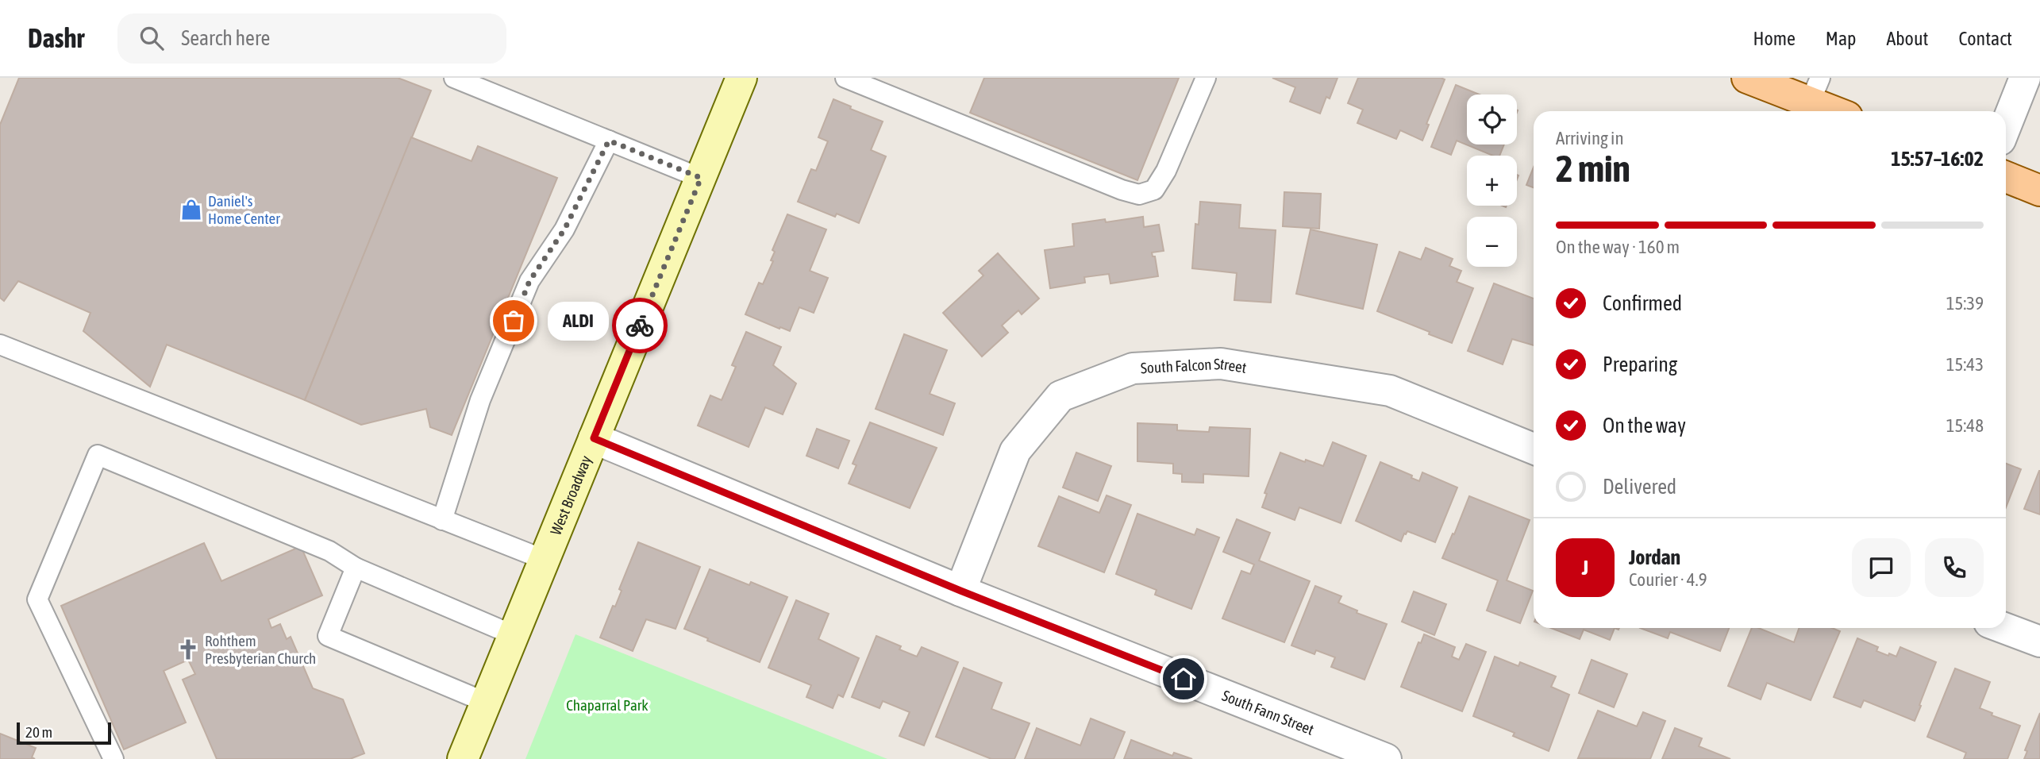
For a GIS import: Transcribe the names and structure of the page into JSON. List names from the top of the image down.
{
  "streets": {
    "main road": ["West Broadway"],
    "street": ["South Falcon Street", "South Fann Street"]
  },
  "crossings": [
    ["South Falcon Street", "South Fann Street"],
    ["West Broadway", "South Fann Street"]
  ],
  "parks": ["Chaparral Park"],
  "places": {
    "shop": ["Daniel's Home Center"],
    "other": ["ALDI"],
    "church": ["Rohthem Presbyterian Church"]
  },
  "scale_bar": "20 m",
  "page": {
    "header": "Dashr",
    "search": "Search here",
    "nav": [
      "Home",
      "Map",
      "About",
      "Contact"
    ],
    "map_buttons": ["+", "−"],
    "heading": ["2 min", "Arriving in", "15:57–16:02"],
    "panel": ["Jordan", "Courier · 4.9"],
    "bar": "On the way · 160 m",
    "list": [
      ["Confirmed", "15:39"],
      ["Preparing", "15:43"],
      ["On the way", "15:48"],
      "Delivered"
    ],
    "bubble": "ALDI",
    "round": "J",
    "scale": "20 m"
  }
}
